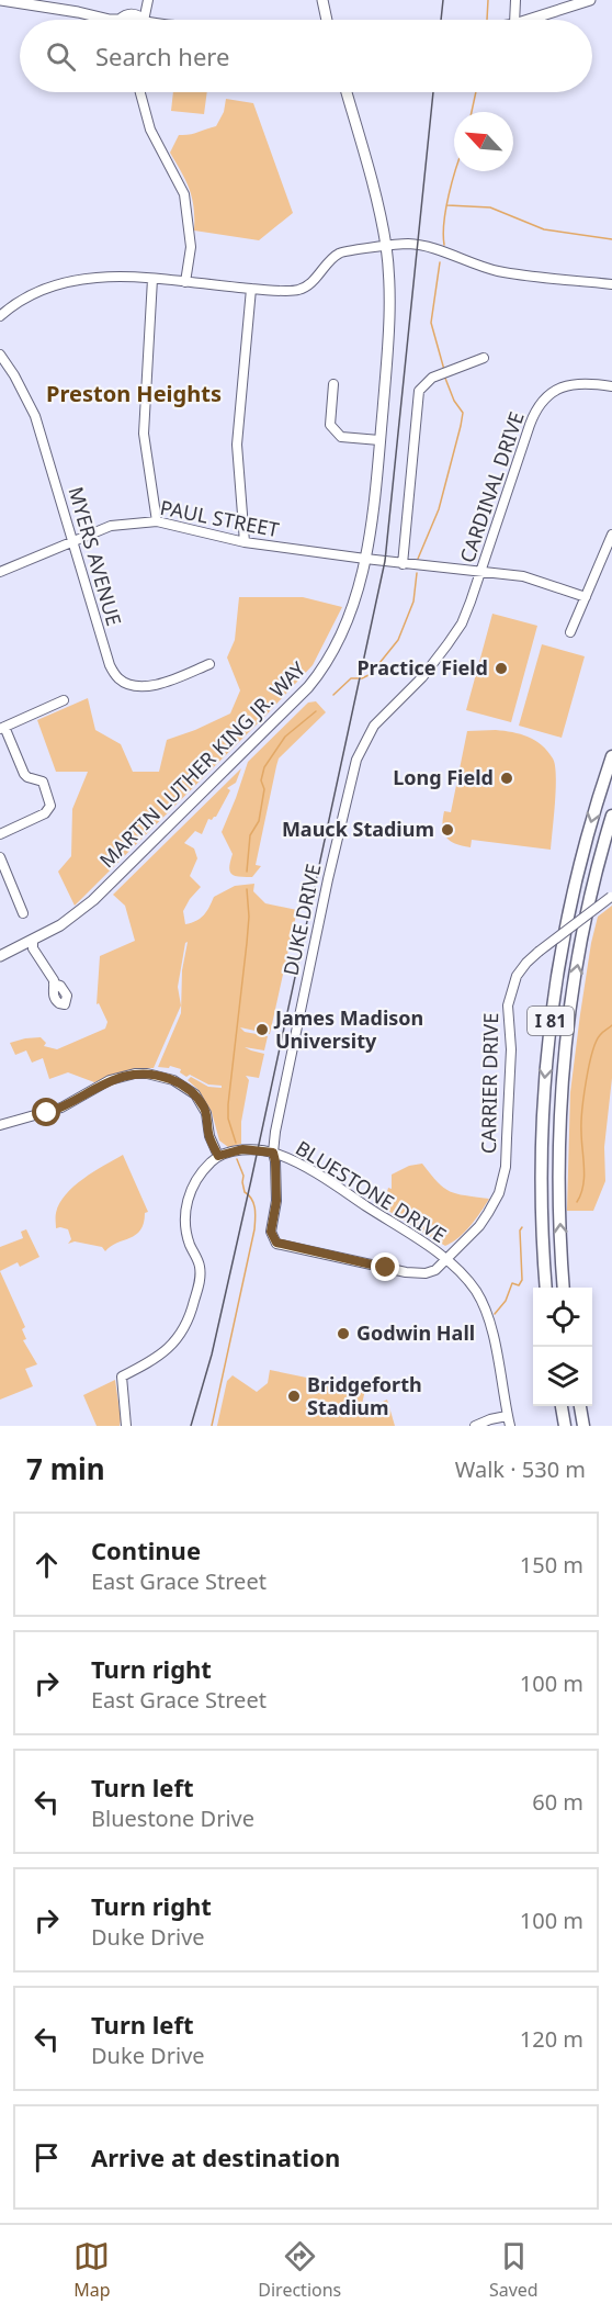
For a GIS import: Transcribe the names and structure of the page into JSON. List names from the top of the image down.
{
  "streets": {
    "highway": ["I 81"],
    "main road": ["MARTIN LUTHER KING JR. WAY"],
    "street": [
      "CARDINAL DRIVE",
      "PAUL STREET",
      "MYERS AVENUE",
      "DUKE DRIVE",
      "CARRIER DRIVE",
      "BLUESTONE DRIVE"
    ]
  },
  "crossings": [
    ["CARDINAL DRIVE", "PAUL STREET"],
    ["CARDINAL DRIVE", "DUKE DRIVE"],
    ["PAUL STREET", "MYERS AVENUE"],
    ["PAUL STREET", "MARTIN LUTHER KING JR. WAY"],
    ["DUKE DRIVE", "CARRIER DRIVE"],
    ["DUKE DRIVE", "BLUESTONE DRIVE"],
    ["CARRIER DRIVE", "BLUESTONE DRIVE"]
  ],
  "districts": ["Preston Heights"],
  "places": [
    "Practice Field",
    "Long Field",
    "Mauck Stadium",
    "James Madison University",
    "Godwin Hall",
    "Bridgeforth Stadium"
  ],
  "north": "top left",
  "page": {
    "search": "Search here",
    "heading": ["7 min", "Walk · 530 m"],
    "list": [
      ["Continue", "East Grace Street", "150 m"],
      ["Turn right", "East Grace Street", "100 m"],
      ["Turn left", "Bluestone Drive", "60 m"],
      ["Turn right", "Duke Drive", "100 m"],
      ["Turn left", "Duke Drive", "120 m"],
      "Arrive at destination"
    ],
    "nav": ["Map", "Directions", "Saved"]
  }
}
